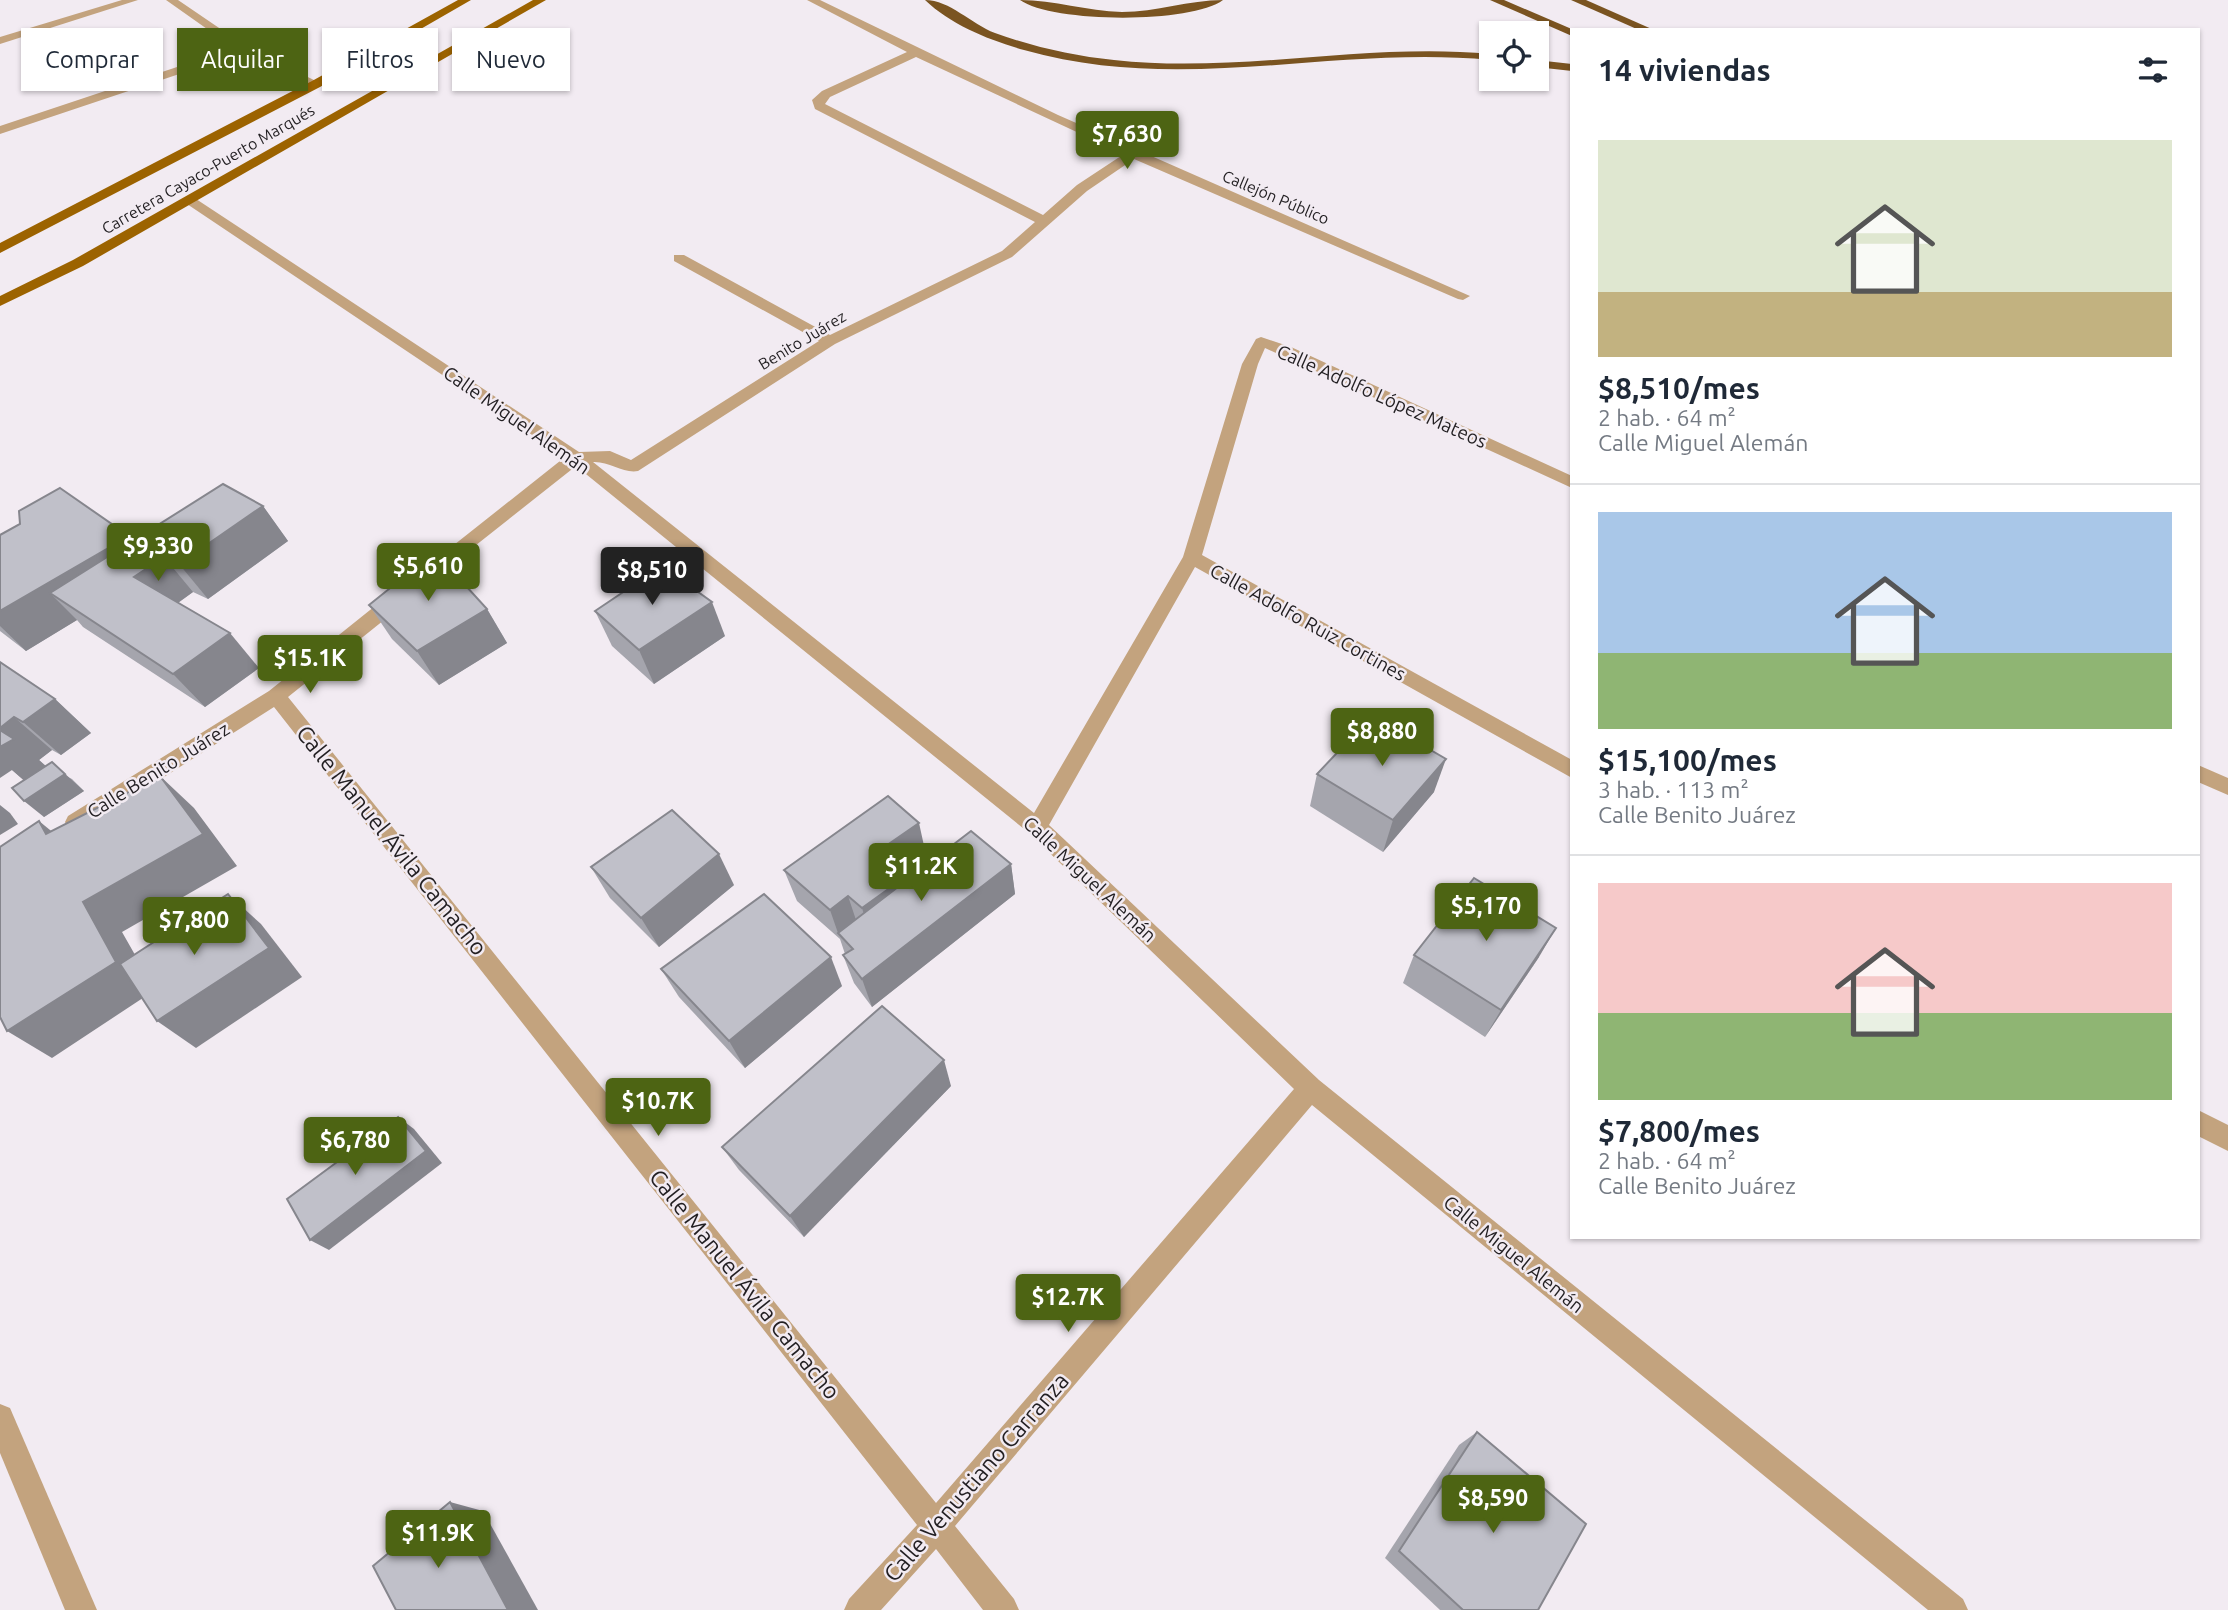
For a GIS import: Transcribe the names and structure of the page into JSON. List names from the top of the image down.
{
  "streets": {
    "main road": ["Carretera Cayaco-Puerto Marqués"],
    "street": [
      "Callejón Público",
      "Benito Juárez",
      "Calle Adolfo López Mateos",
      "Calle Miguel Alemán",
      "Calle Adolfo Ruiz Cortines",
      "Calle Benito Juárez",
      "Calle Manuel Ávila Camacho",
      "Calle Venustiano Carranza"
    ]
  },
  "crossings": [
    ["Carretera Cayaco-Puerto Marqués", "Calle Miguel Alemán"],
    ["Callejón Público", "Benito Juárez"],
    ["Benito Juárez", "Calle Miguel Alemán"],
    ["Benito Juárez", "Calle Benito Juárez"],
    ["Calle Adolfo López Mateos", "Calle Miguel Alemán"],
    ["Calle Adolfo López Mateos", "Calle Adolfo Ruiz Cortines"],
    ["Calle Miguel Alemán", "Calle Benito Juárez"],
    ["Calle Miguel Alemán", "Calle Venustiano Carranza"],
    ["Calle Benito Juárez", "Calle Manuel Ávila Camacho"],
    ["Calle Manuel Ávila Camacho", "Calle Venustiano Carranza"]
  ],
  "page": {
    "chip": [
      "Comprar",
      "Alquilar",
      "Filtros",
      "Nuevo"
    ],
    "heading": "14 viviendas",
    "price": [
      "$7,630",
      "$9,330",
      "$5,610",
      "$8,510",
      "$15.1K",
      "$8,880",
      "$11.2K",
      "$5,170",
      "$7,800",
      "$10.7K",
      "$6,780",
      "$12.7K",
      "$8,590",
      "$11.9K"
    ],
    "list": [
      {
        "name": "$8,510/mes",
        "note": "2 hab. · 64 m² · Calle Miguel Alemán"
      },
      {
        "name": "$15,100/mes",
        "note": "3 hab. · 113 m² · Calle Benito Juárez"
      },
      {
        "name": "$7,800/mes",
        "note": "2 hab. · 64 m² · Calle Benito Juárez"
      }
    ]
  }
}
